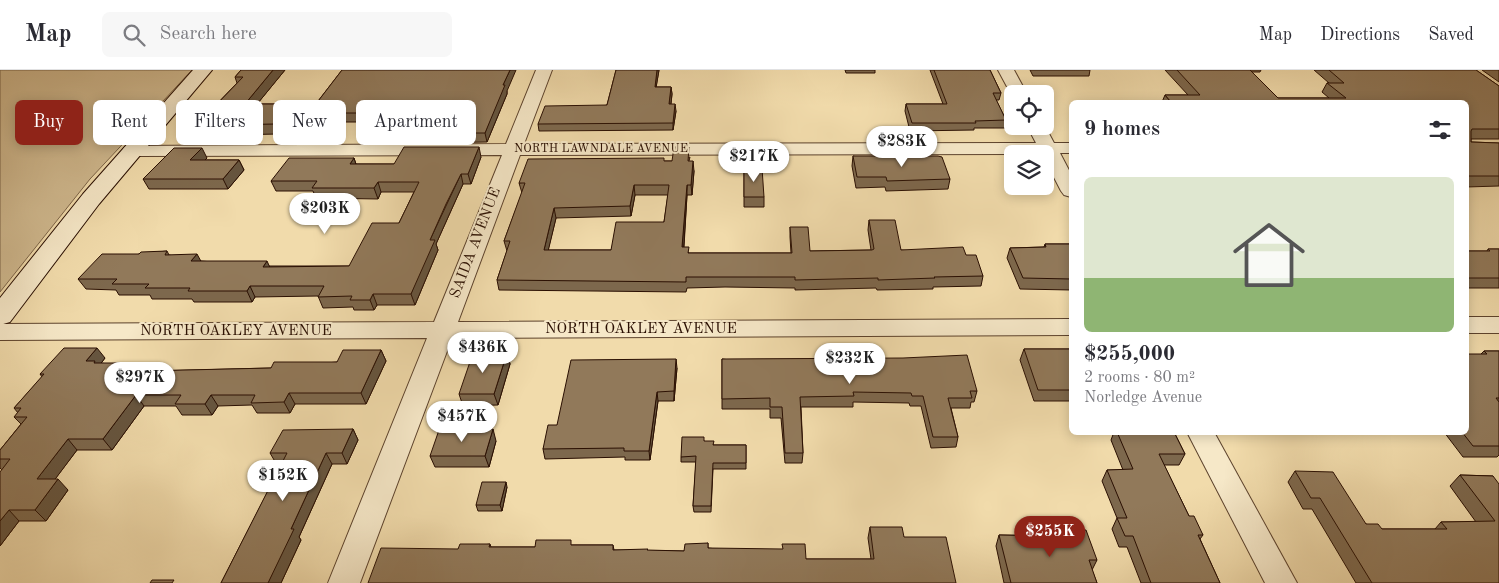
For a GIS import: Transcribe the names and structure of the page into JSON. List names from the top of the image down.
{
  "streets": {
    "street": ["NORTH LAWNDALE AVENUE", "SAIDA AVENUE", "NORTH OAKLEY AVENUE"]
  },
  "crossings": [
    ["NORTH LAWNDALE AVENUE", "SAIDA AVENUE"],
    ["SAIDA AVENUE", "NORTH OAKLEY AVENUE"]
  ],
  "page": {
    "header": "Map",
    "search": "Search here",
    "nav": ["Map", "Directions", "Saved"],
    "chip": [
      "Buy",
      "Rent",
      "Filters",
      "New",
      "Apartment"
    ],
    "heading": "9 homes",
    "price": [
      "$283K",
      "$217K",
      "$203K",
      "$436K",
      "$232K",
      "$297K",
      "$457K",
      "$152K",
      "$255K"
    ],
    "list": [
      {
        "name": "$255,000",
        "note": "2 rooms · 80 m² · Norledge Avenue"
      }
    ]
  }
}
